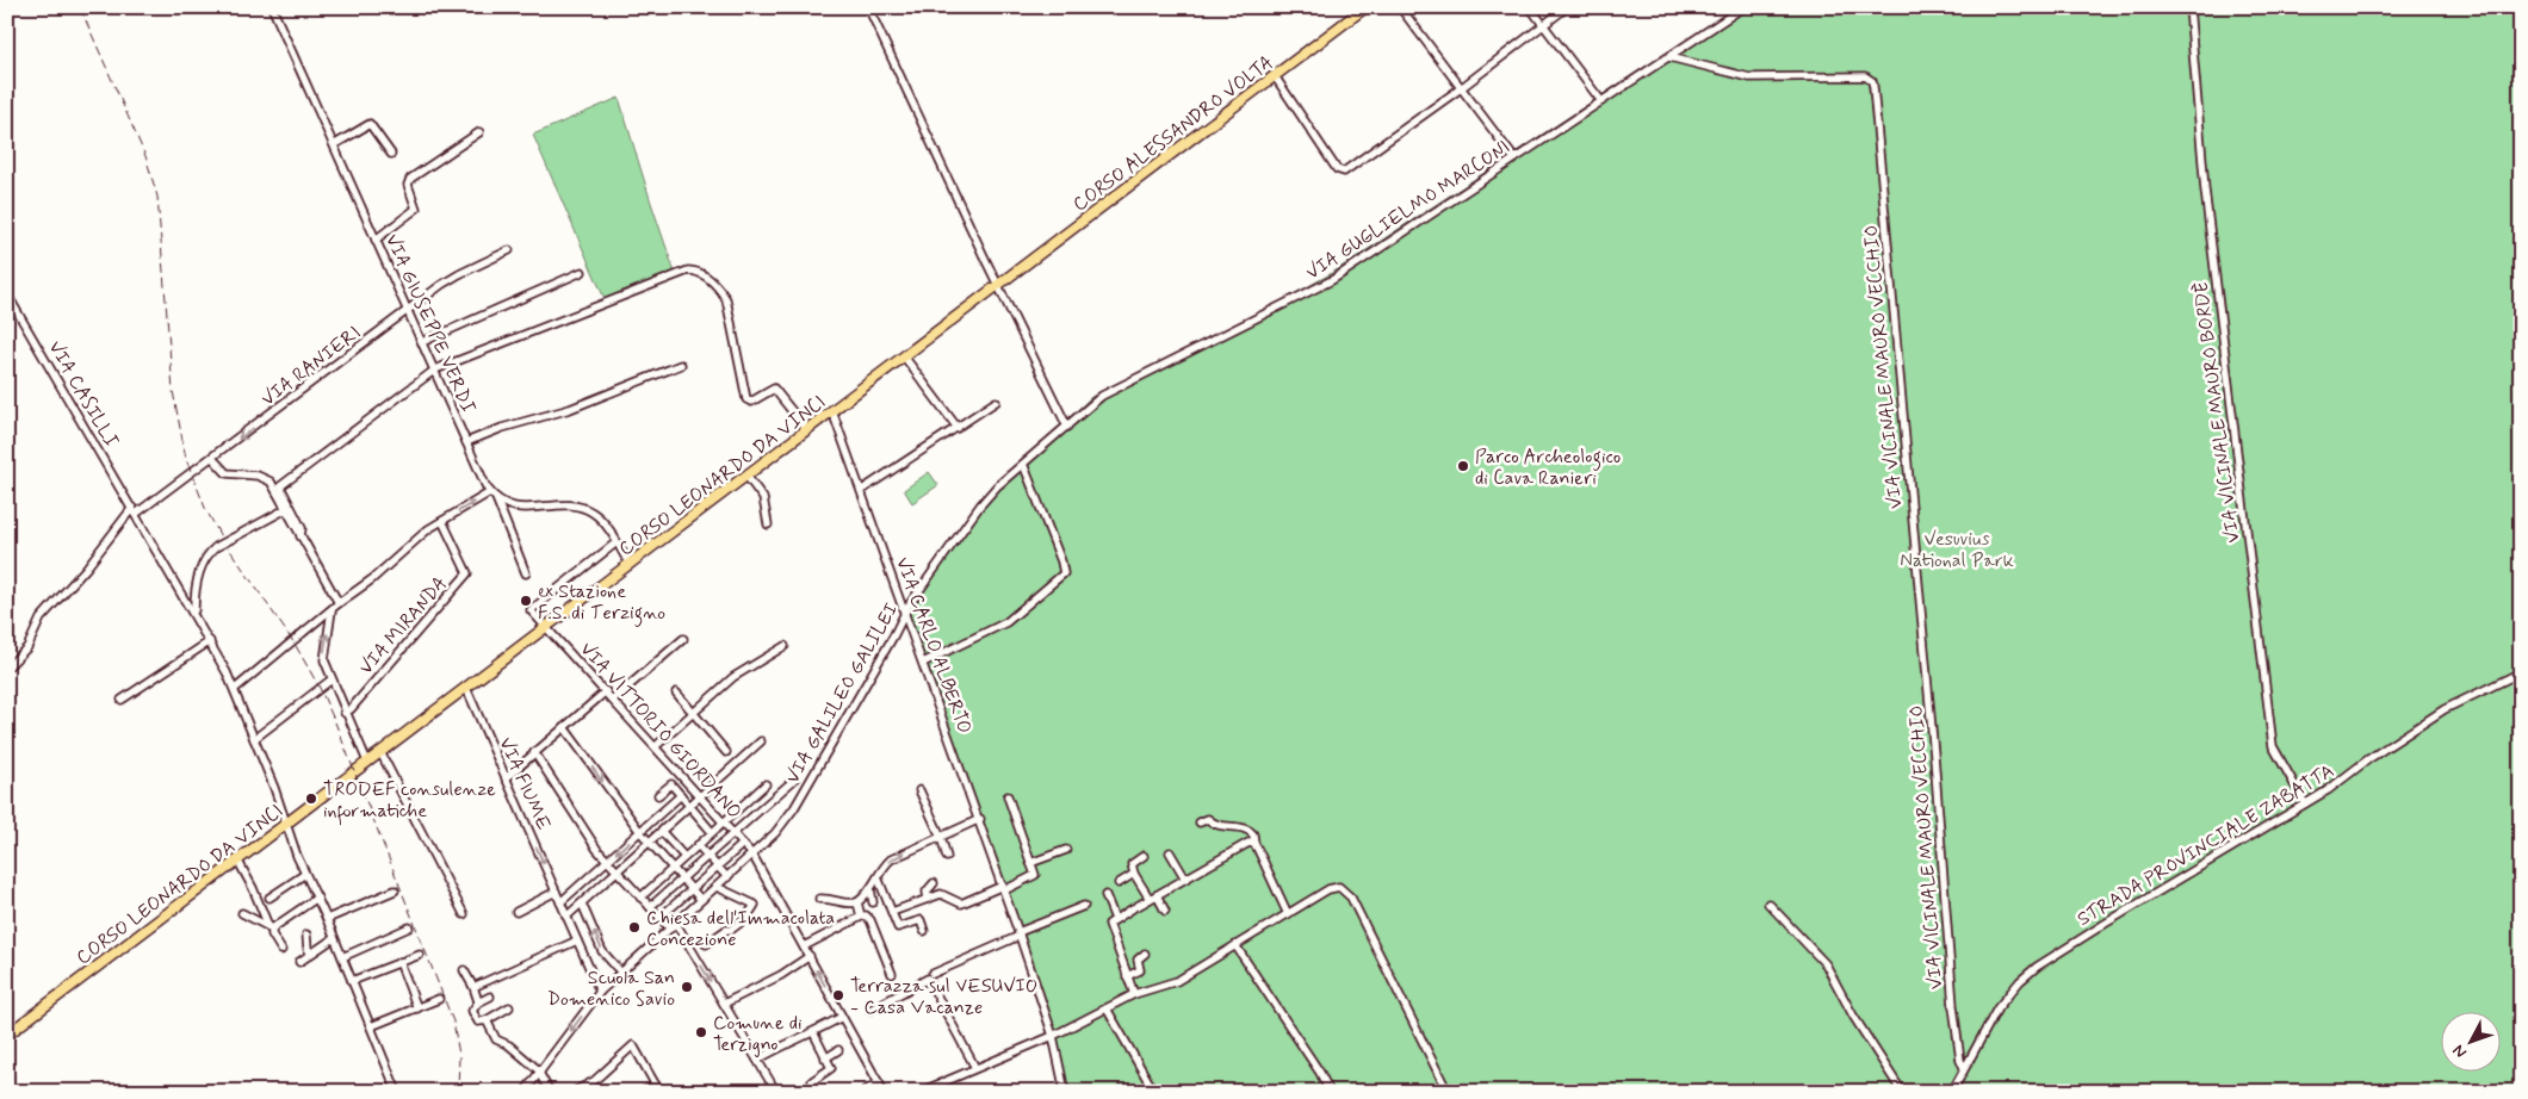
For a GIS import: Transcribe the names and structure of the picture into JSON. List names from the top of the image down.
{
  "streets": {
    "main road": ["CORSO ALESSANDRO VOLTA", "CORSO LEONARDO DA VINCI"],
    "street": [
      "VIA GUGLIELMO MARCONI",
      "VIA GIUSEPPE VERDI",
      "VIA RANIERI",
      "VIA VICINALE MAURO VECCHIO",
      "VIA CASILLI",
      "VIA VICINALE MAURO BORDÈ",
      "VIA MIRANDA",
      "VIA CARLO ALBERTO",
      "VIA GALILEO GALILEI",
      "VIA VITTORIO GIORDANO",
      "VIA FIUME",
      "STRADA PROVINCIALE ZABATTA"
    ]
  },
  "crossings": [
    ["CORSO ALESSANDRO VOLTA", "CORSO LEONARDO DA VINCI"],
    ["VIA GUGLIELMO MARCONI", "VIA VICINALE MAURO VECCHIO"],
    ["VIA GUGLIELMO MARCONI", "VIA GALILEO GALILEI"],
    ["VIA GIUSEPPE VERDI", "VIA RANIERI"],
    ["VIA RANIERI", "VIA CASILLI"],
    ["VIA VICINALE MAURO VECCHIO", "STRADA PROVINCIALE ZABATTA"],
    ["VIA CASILLI", "CORSO LEONARDO DA VINCI"],
    ["VIA VICINALE MAURO BORDÈ", "STRADA PROVINCIALE ZABATTA"],
    ["CORSO LEONARDO DA VINCI", "VIA CARLO ALBERTO"],
    ["CORSO LEONARDO DA VINCI", "VIA VITTORIO GIORDANO"],
    ["CORSO LEONARDO DA VINCI", "VIA FIUME"],
    ["VIA CARLO ALBERTO", "VIA GALILEO GALILEI"],
    ["VIA GALILEO GALILEI", "VIA VITTORIO GIORDANO"],
    ["VIA GALILEO GALILEI", "VIA FIUME"]
  ],
  "one_way": ["VIA RANIERI"],
  "parks": ["Vesuvius National Park"],
  "places": [
    "Parco Archeologico di Cava Ranieri",
    "ex Stazione F.S. di Terzigno",
    "TRODEF consulenze informatiche",
    "Chiesa dell'Immacolata Concezione",
    "Scuola San Domenico Savio",
    "Terrazza sul VESUVIO - Casa Vacanze",
    "Comune di Terzigno"
  ],
  "north": "bottom left"
}
